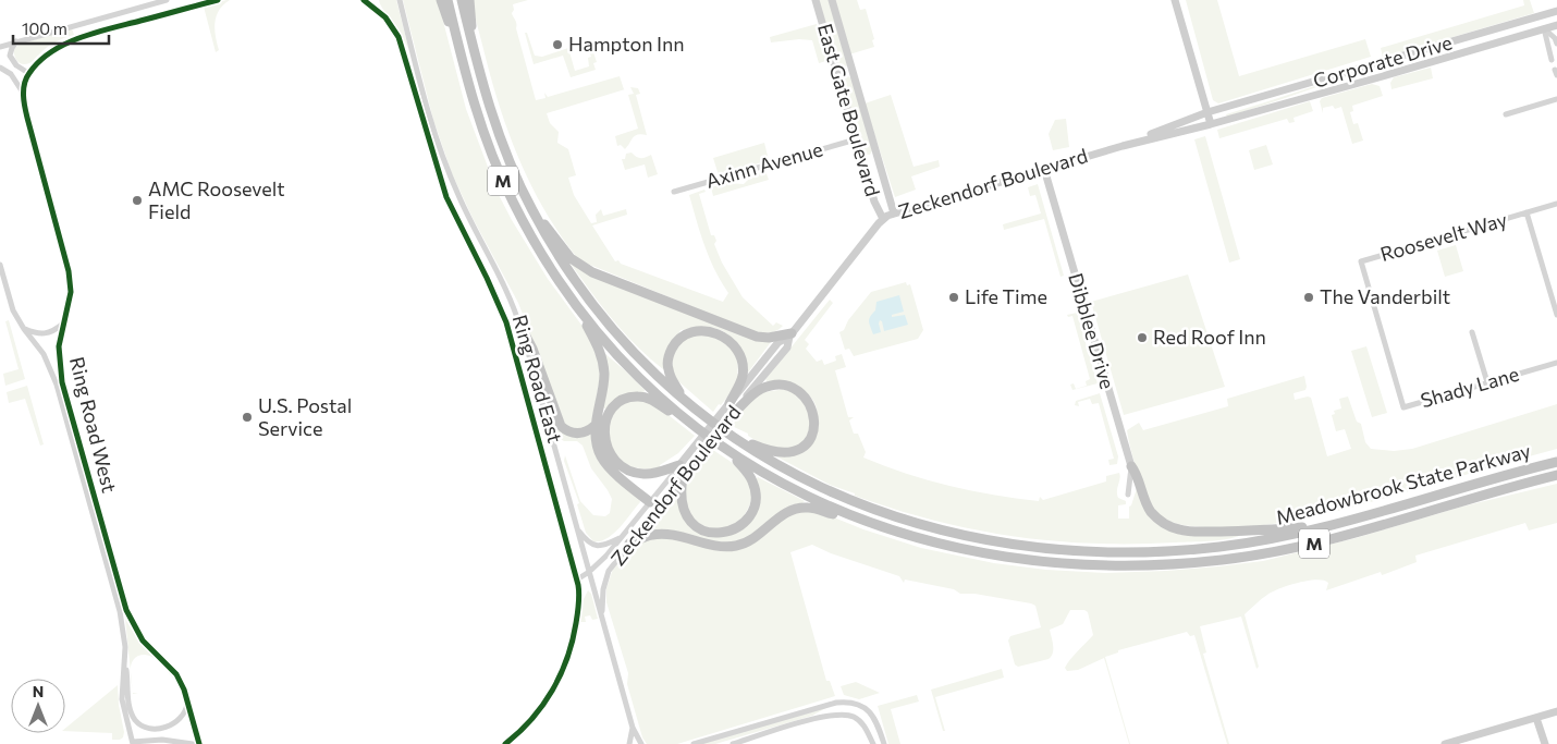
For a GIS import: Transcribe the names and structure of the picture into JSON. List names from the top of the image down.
{
  "streets": {
    "highway": ["M", "Meadowbrook State Parkway"],
    "main road": [
      "Corporate Drive",
      "East Gate Boulevard",
      "Zeckendorf Boulevard",
      "Dibblee Drive"
    ],
    "street": [
      "Axinn Avenue",
      "Roosevelt Way",
      "Ring Road East",
      "Shady Lane",
      "Ring Road West"
    ]
  },
  "crossings": [
    ["Corporate Drive", "Zeckendorf Boulevard"],
    ["East Gate Boulevard", "Axinn Avenue"],
    ["East Gate Boulevard", "Zeckendorf Boulevard"],
    ["Zeckendorf Boulevard", "Dibblee Drive"],
    ["Zeckendorf Boulevard", "Ring Road East"],
    ["Roosevelt Way", "Shady Lane"]
  ],
  "places": [
    "Hampton Inn",
    "AMC Roosevelt Field",
    "Life Time",
    "The Vanderbilt",
    "Red Roof Inn",
    "U.S. Postal Service"
  ],
  "scale_bar": "100 m",
  "north": "top"
}
